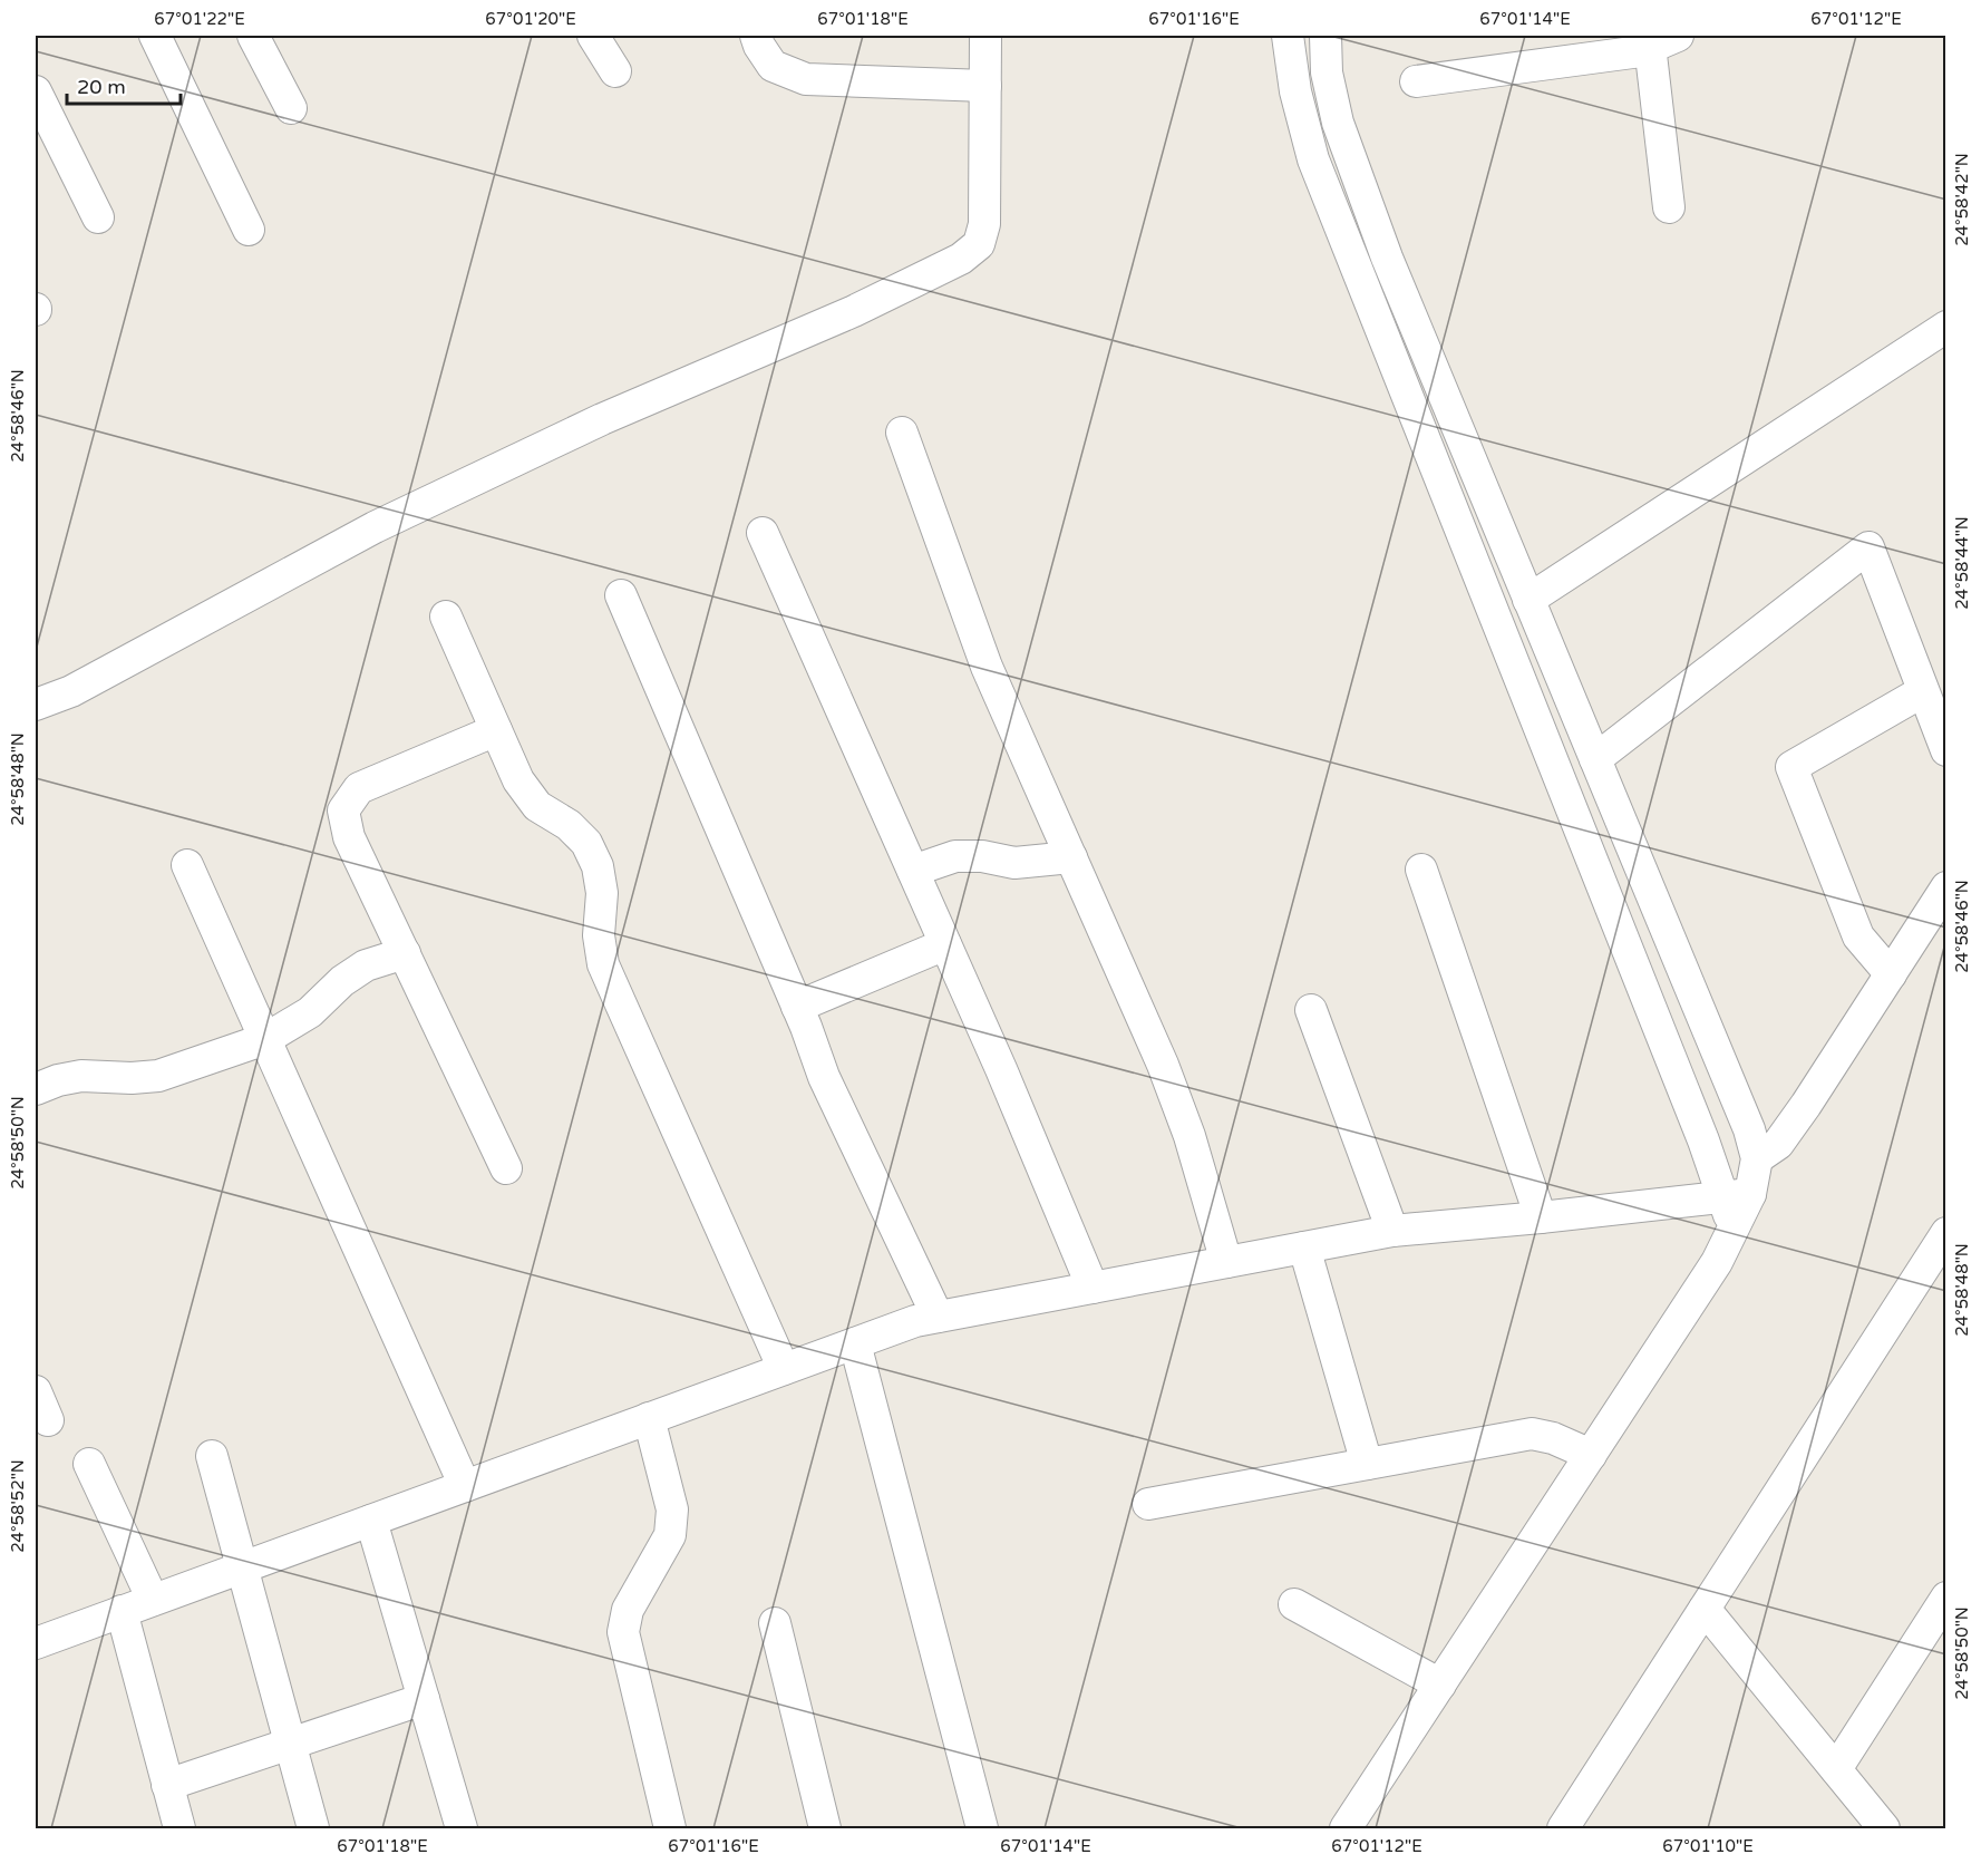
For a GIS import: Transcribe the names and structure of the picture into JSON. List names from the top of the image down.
{
  "scale_bar": "20 m",
  "coordinates": [
    "67°01'22\"E",
    "67°01'20\"E",
    "67°01'18\"E",
    "67°01'16\"E",
    "67°01'14\"E",
    "67°01'12\"E",
    "24°58'42\"N",
    "24°58'46\"N",
    "24°58'44\"N",
    "24°58'48\"N",
    "24°58'50\"N",
    "24°58'52\"N",
    "67°01'10\"E"
  ]
}
